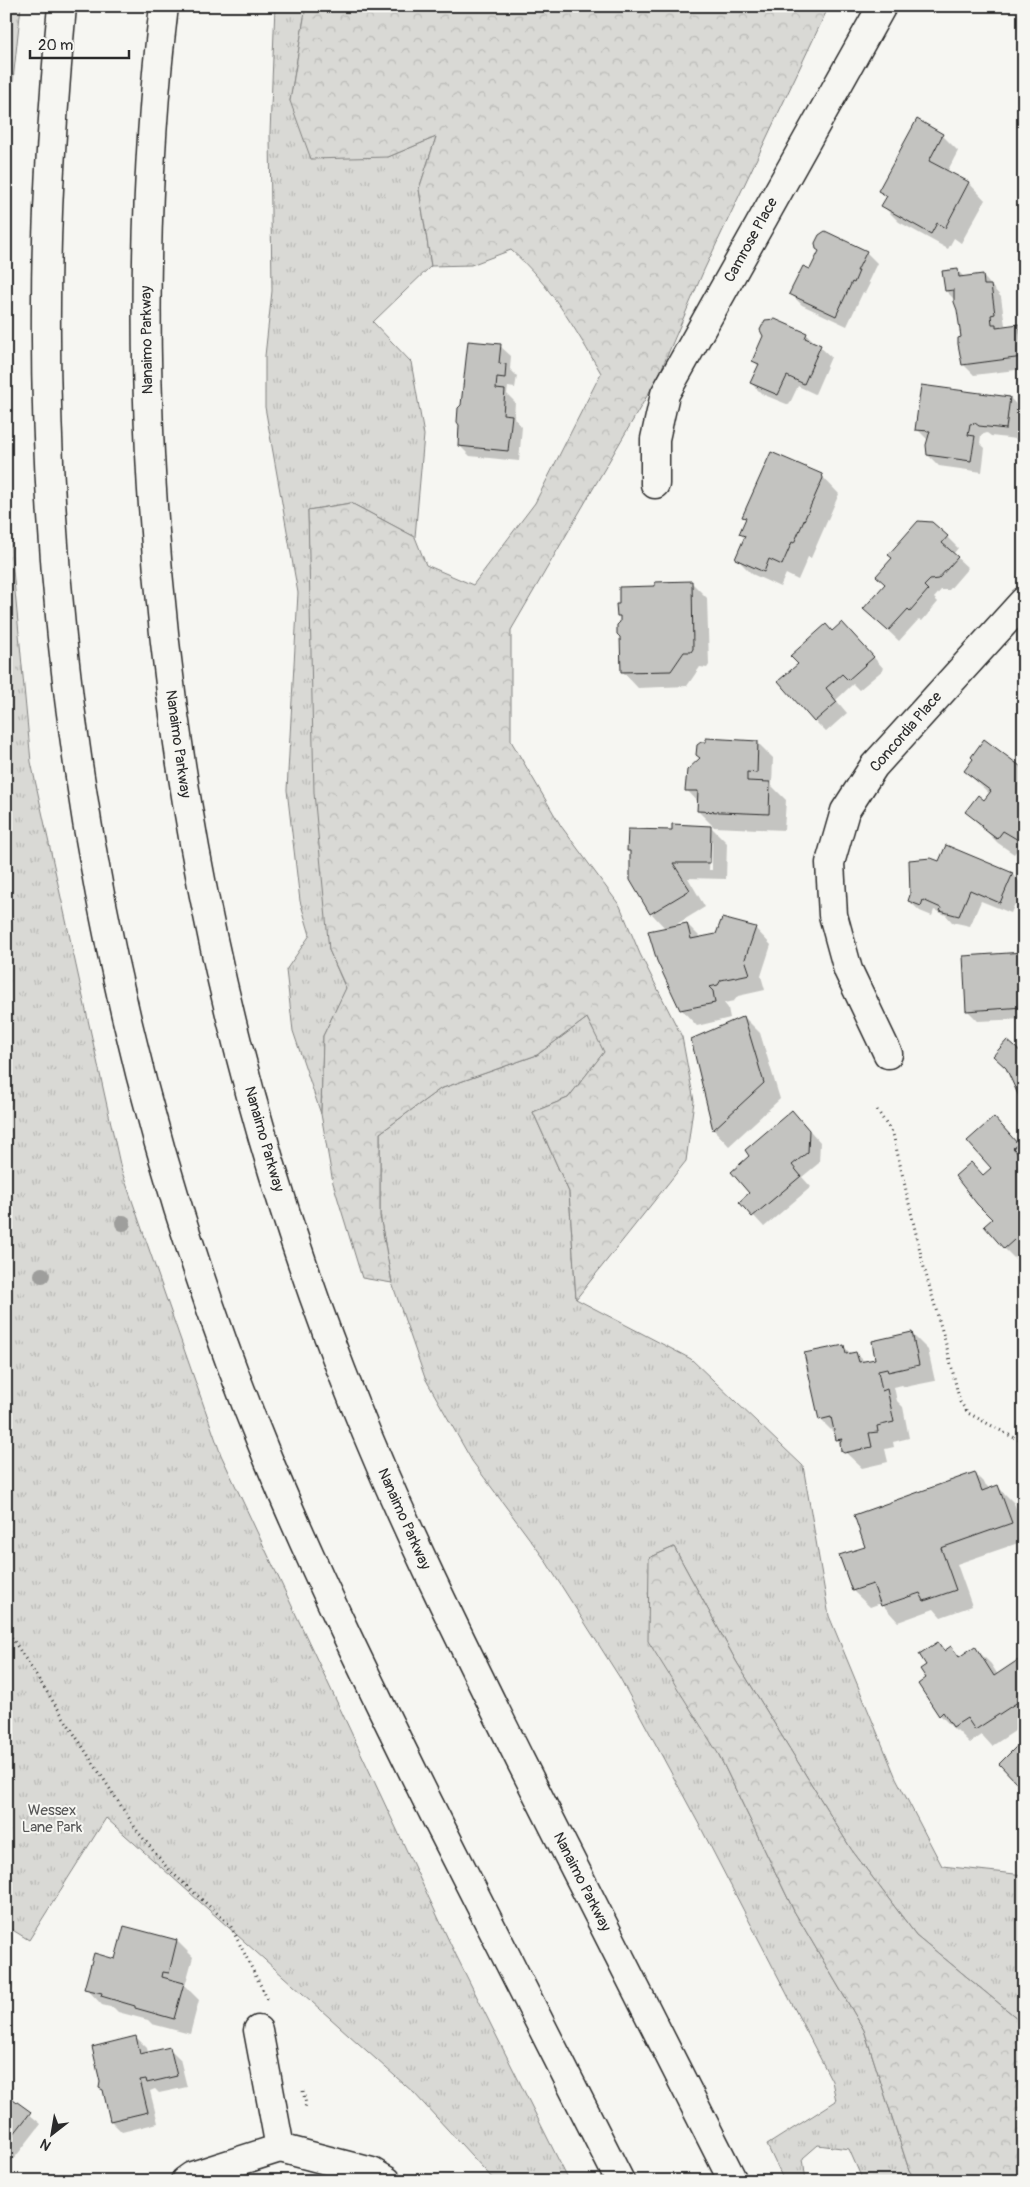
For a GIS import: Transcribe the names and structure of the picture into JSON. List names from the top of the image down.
{
  "streets": {
    "main road": ["Camrose Place", "Nanaimo Parkway", "Concordia Place"]
  },
  "parks": ["Wessex Lane Park"],
  "scale_bar": "20 m",
  "north": "bottom left"
}
